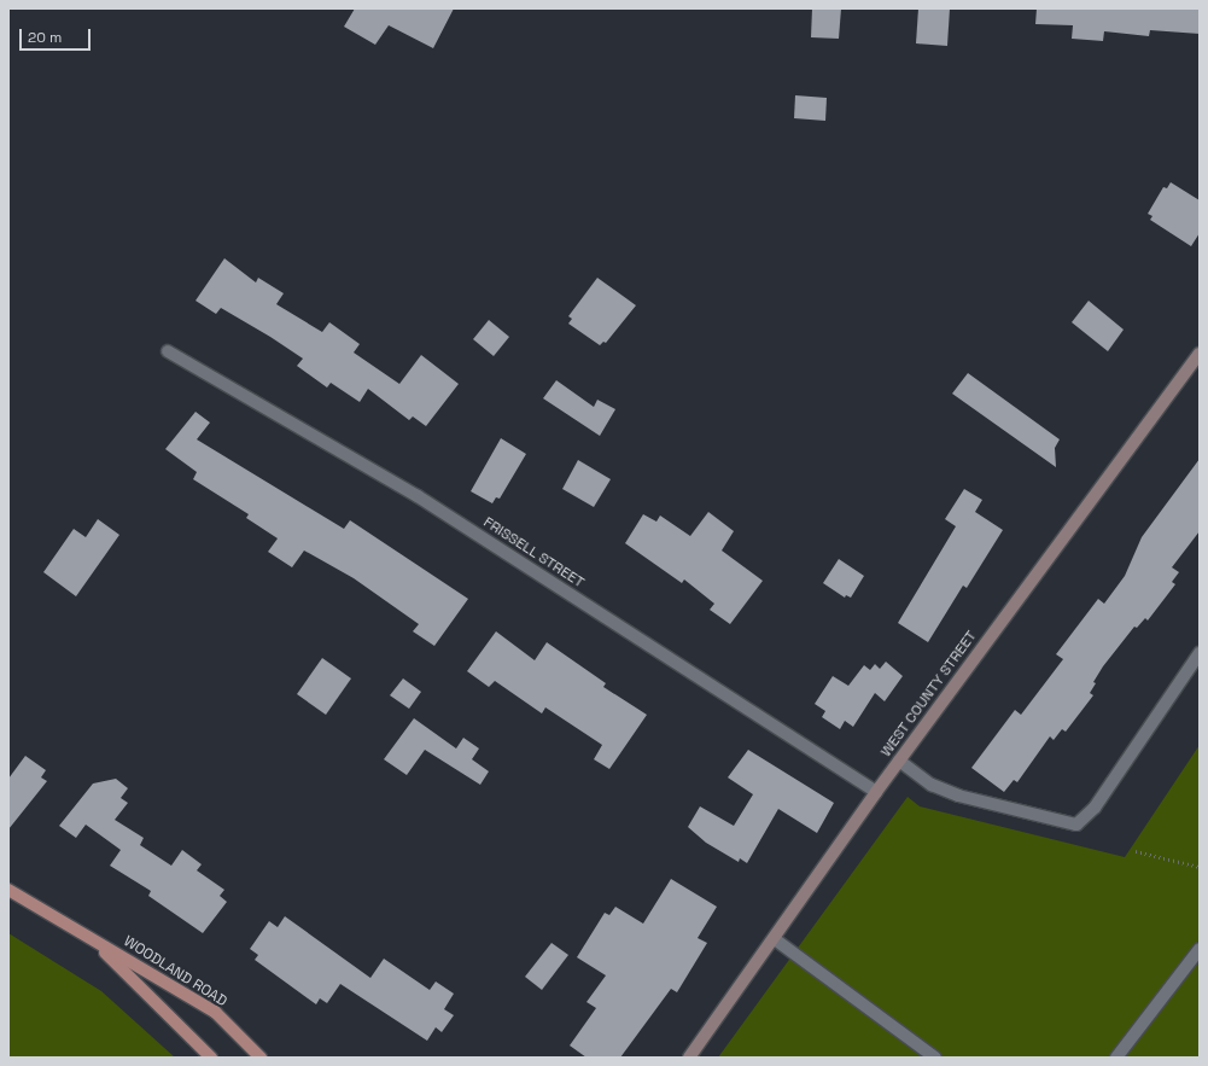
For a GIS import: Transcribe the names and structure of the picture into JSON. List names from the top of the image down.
{
  "streets": {
    "main road": ["WEST COUNTY STREET", "WOODLAND ROAD"],
    "street": ["FRISSELL STREET"]
  },
  "crossings": [
    ["FRISSELL STREET", "WEST COUNTY STREET"]
  ],
  "scale_bar": "20 m"
}
